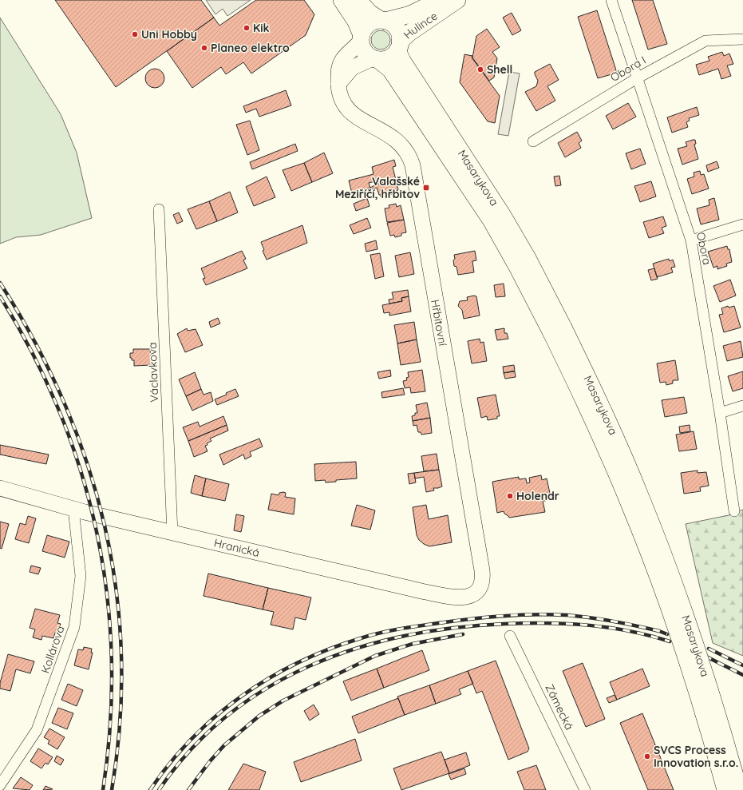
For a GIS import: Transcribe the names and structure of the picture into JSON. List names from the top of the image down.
{
  "streets": {
    "main road": ["Hulince", "Masarykova"],
    "street": [
      "Obora I",
      "Obora",
      "Hřbitovní",
      "Václavkova",
      "Hranická",
      "Kollárova",
      "Zámecká"
    ]
  },
  "crossings": [
    ["Hulince", "Masarykova"],
    ["Hulince", "Hřbitovní"],
    ["Obora I", "Obora"],
    ["Masarykova", "Hřbitovní"],
    ["Hřbitovní", "Hranická"],
    ["Václavkova", "Hranická"],
    ["Hranická", "Kollárova"]
  ],
  "places": {
    "other": [
      "Kik",
      "Uni Hobby",
      "Planeo elektro",
      "Shell",
      "Holendr",
      "SVCS Process Innovation s.r.o."
    ],
    "transit": ["Valašské Meziříčí, hřbitov"]
  }
}
